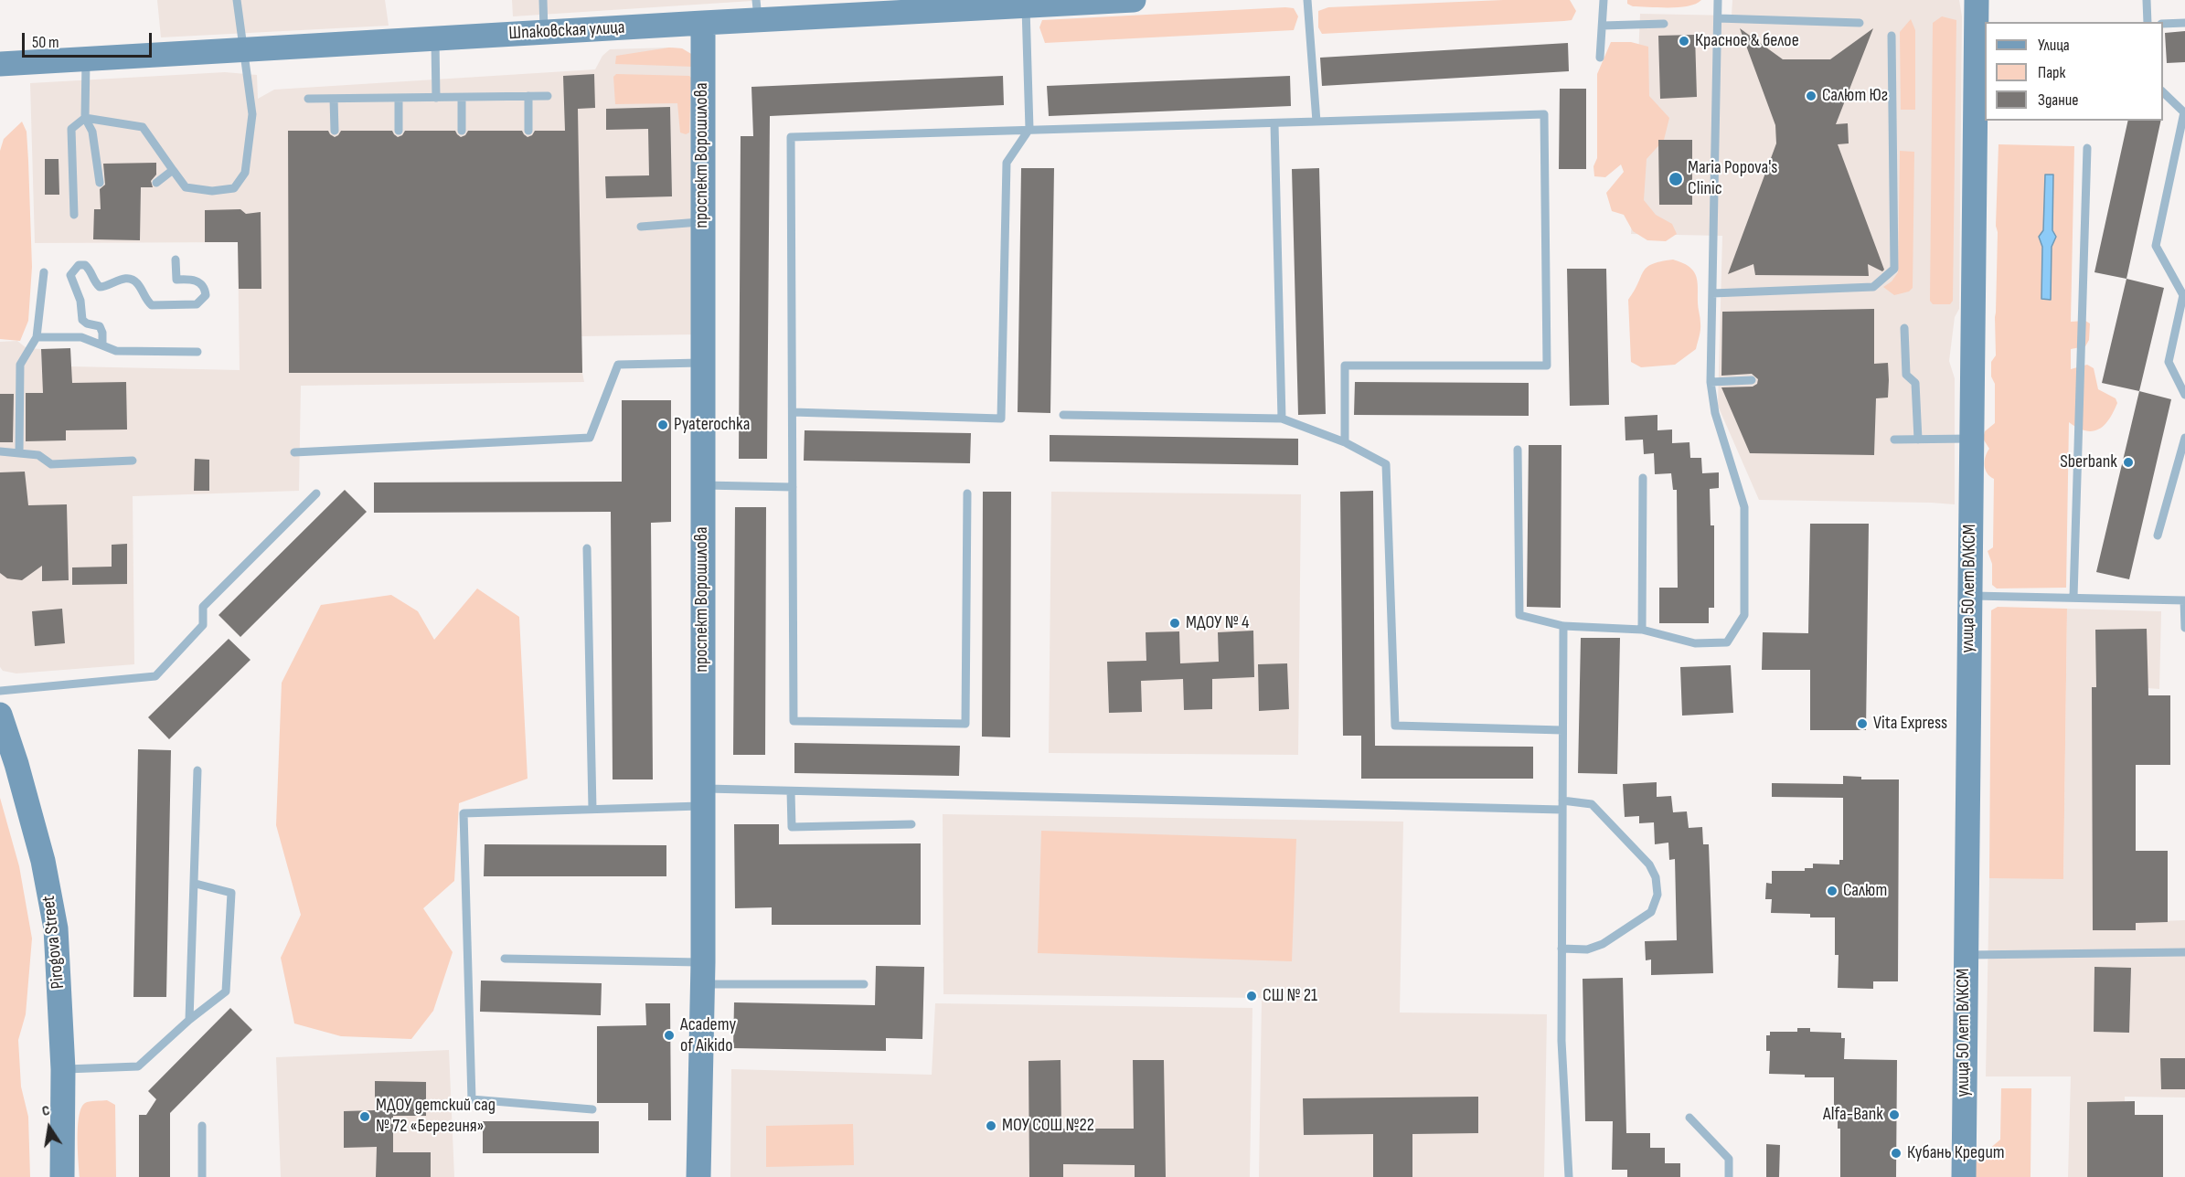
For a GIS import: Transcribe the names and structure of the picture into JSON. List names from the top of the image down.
{
  "streets": {
    "street": [
      "Шпаковская улица",
      "проспект Ворошилова",
      "улица 50 лет ВЛКСМ",
      "Pirogova Street"
    ]
  },
  "crossings": [
    ["Шпаковская улица", "проспект Ворошилова"]
  ],
  "places": [
    "Красное & белое",
    "Салют Юг",
    "Maria Popova's Clinic",
    "Pyaterochka",
    "Sberbank",
    "МДОУ № 4",
    "Vita Express",
    "Салют",
    "СШ № 21",
    "Academy of Aikido",
    "Alfa-Bank",
    "МДОУ детский сад № 72 «Берегиня»",
    "МОУ СОШ №22",
    "Кубань Кредит"
  ],
  "legend": ["Улица", "Парк", "Здание"],
  "scale_bar": "50 m",
  "north": "top"
}
